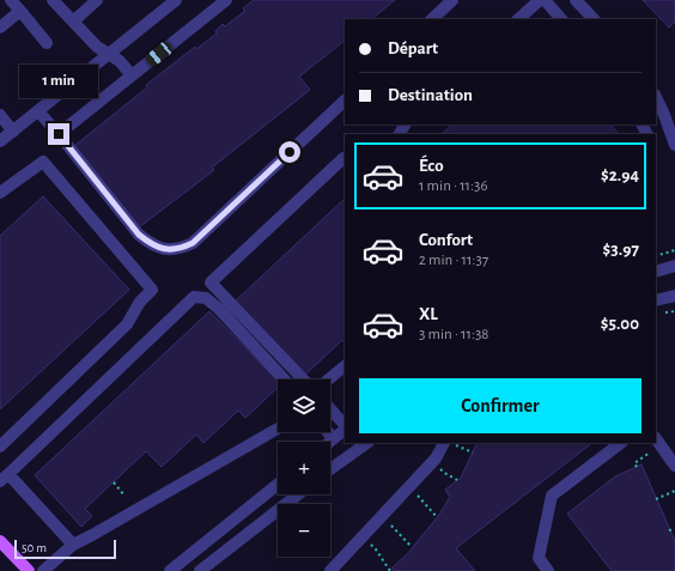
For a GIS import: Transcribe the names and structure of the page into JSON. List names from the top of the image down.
{
  "scale_bar": "50 m",
  "page": {
    "banner": ["Départ", "Destination"],
    "bubble": "1 min",
    "list": [
      {
        "name": "Éco",
        "note": "1 min · 11:36",
        "value": "$2.94"
      },
      {
        "name": "Confort",
        "note": "2 min · 11:37",
        "value": "$3.97"
      },
      {
        "name": "XL",
        "note": "3 min · 11:38",
        "value": "$5.00"
      }
    ],
    "buttons": "Confirmer",
    "map_buttons": ["+", "−"],
    "scale": "50 m"
  }
}
